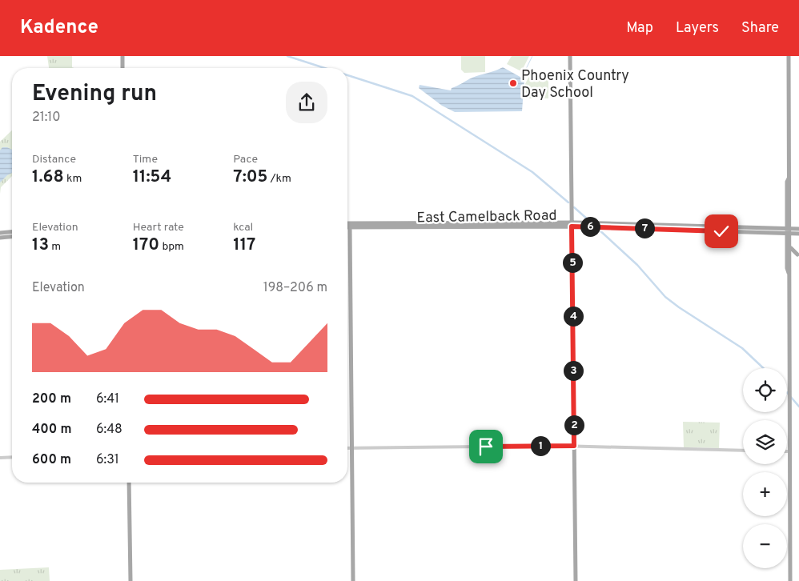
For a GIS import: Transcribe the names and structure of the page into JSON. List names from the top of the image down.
{
  "streets": {
    "main road": ["East Camelback Road"]
  },
  "places": ["Phoenix Country Day School"],
  "page": {
    "header": "Kadence",
    "nav": ["Map", "Layers", "Share"],
    "heading": ["Evening run", "21:10"],
    "stats": [
      ["Distance", "1.68 km"],
      ["Time", "11:54"],
      ["Pace", "7:05 /km"],
      ["Elevation", "13 m"],
      ["Heart rate", "170 bpm"],
      ["kcal", "117"]
    ],
    "pins": [
      "6",
      "7",
      "5",
      "4",
      "3",
      "2",
      "1"
    ],
    "chart": ["Elevation", "198–206 m"],
    "map_buttons": ["+", "−"],
    "list": [
      {
        "name": "200 m",
        "note": "6:41"
      },
      {
        "name": "400 m",
        "note": "6:48"
      },
      {
        "name": "600 m",
        "note": "6:31"
      }
    ]
  }
}
